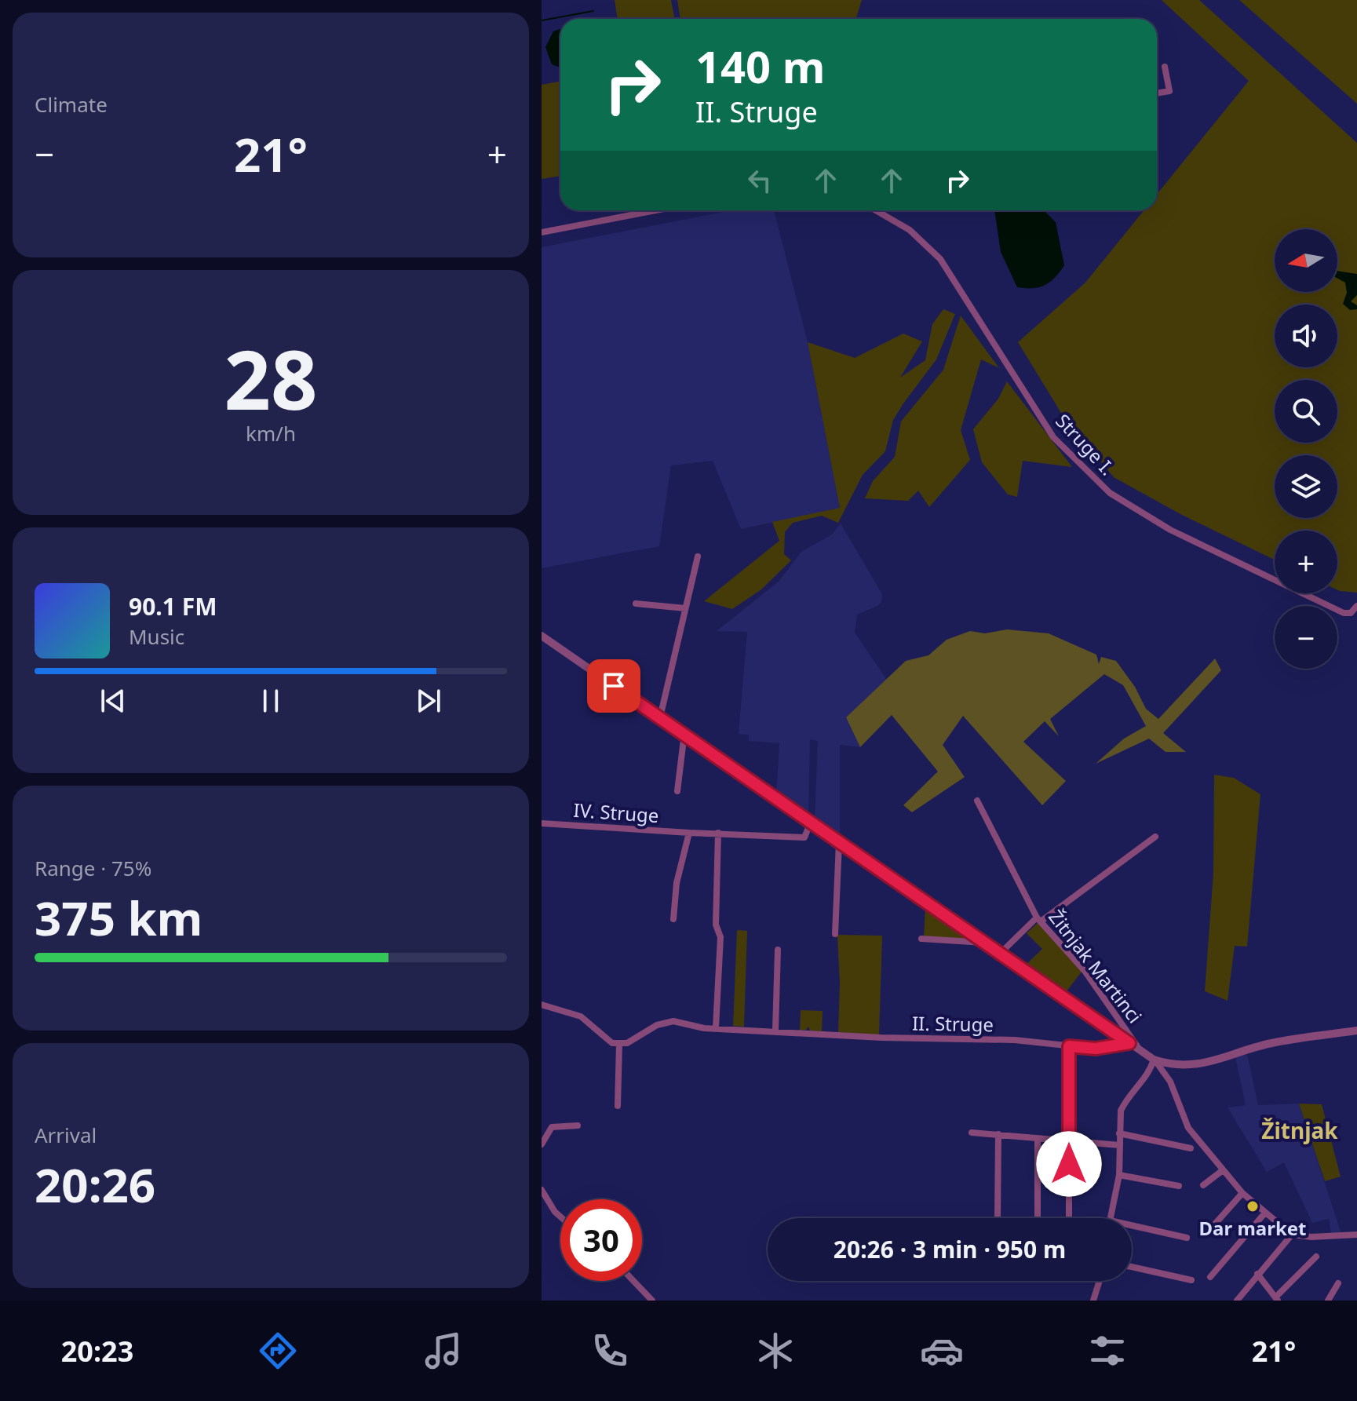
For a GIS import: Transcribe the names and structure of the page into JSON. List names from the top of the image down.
{
  "streets": {
    "street": [
      "Struge I.",
      "IV. Struge",
      "Žitnjak Martinci",
      "II. Struge"
    ]
  },
  "districts": ["Žitnjak"],
  "places": ["Dar market"],
  "north": "left",
  "page": {
    "tile": [
      "Climate",
      ["28", "km/h"],
      ["Range · 75%", "375 km"],
      ["Arrival", "20:26"]
    ],
    "turn": ["140 m", "II. Struge"],
    "heat": ["−", "21°", "+"],
    "map_buttons": ["+", "−"],
    "song": ["90.1 FM", "Music"],
    "limit": "30",
    "trip": "20:26 · 3 min · 950 m",
    "tabs": ["20:23", "21°"]
  }
}
